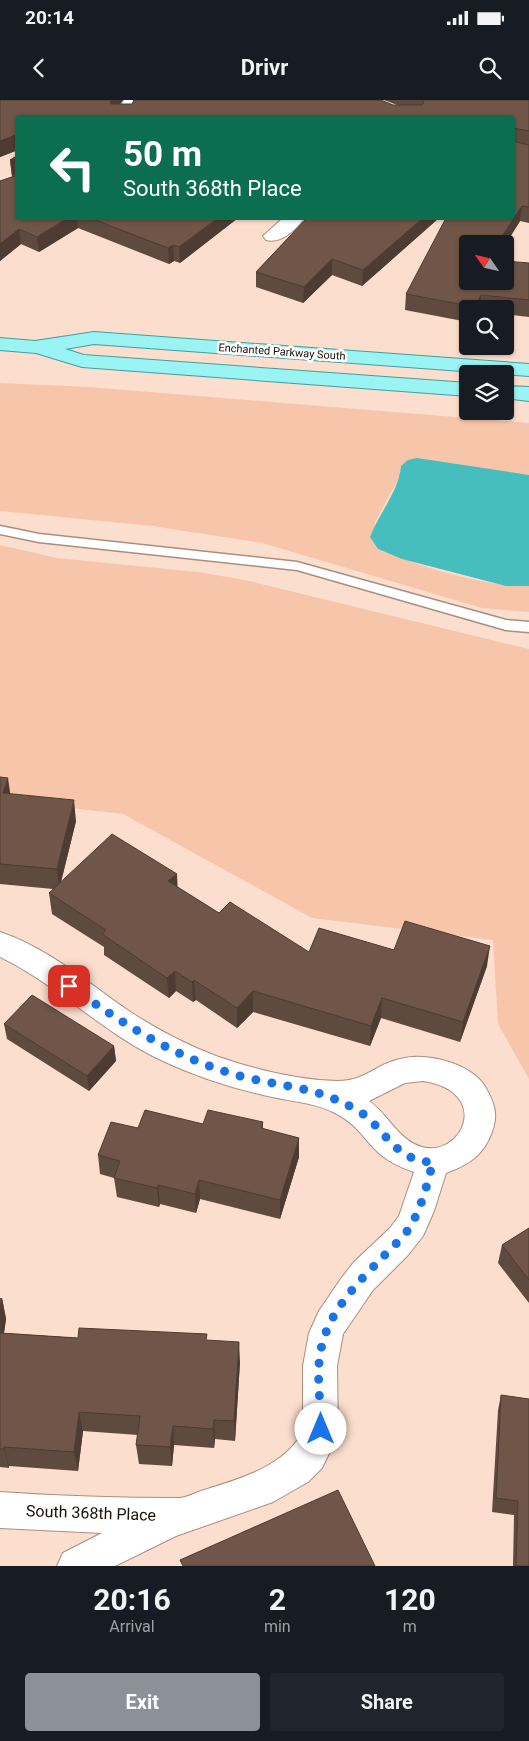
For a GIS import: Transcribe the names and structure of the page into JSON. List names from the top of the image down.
{
  "streets": {
    "main road": ["Enchanted Parkway South"],
    "street": ["South 368th Place"]
  },
  "north": "top left",
  "page": {
    "status": "20:14",
    "header": "Drivr",
    "turn": ["50 m", "South 368th Place"],
    "eta": [
      "20:16",
      "Arrival",
      "2",
      "min",
      "120",
      "m"
    ],
    "buttons": ["Exit", "Share"]
  }
}
